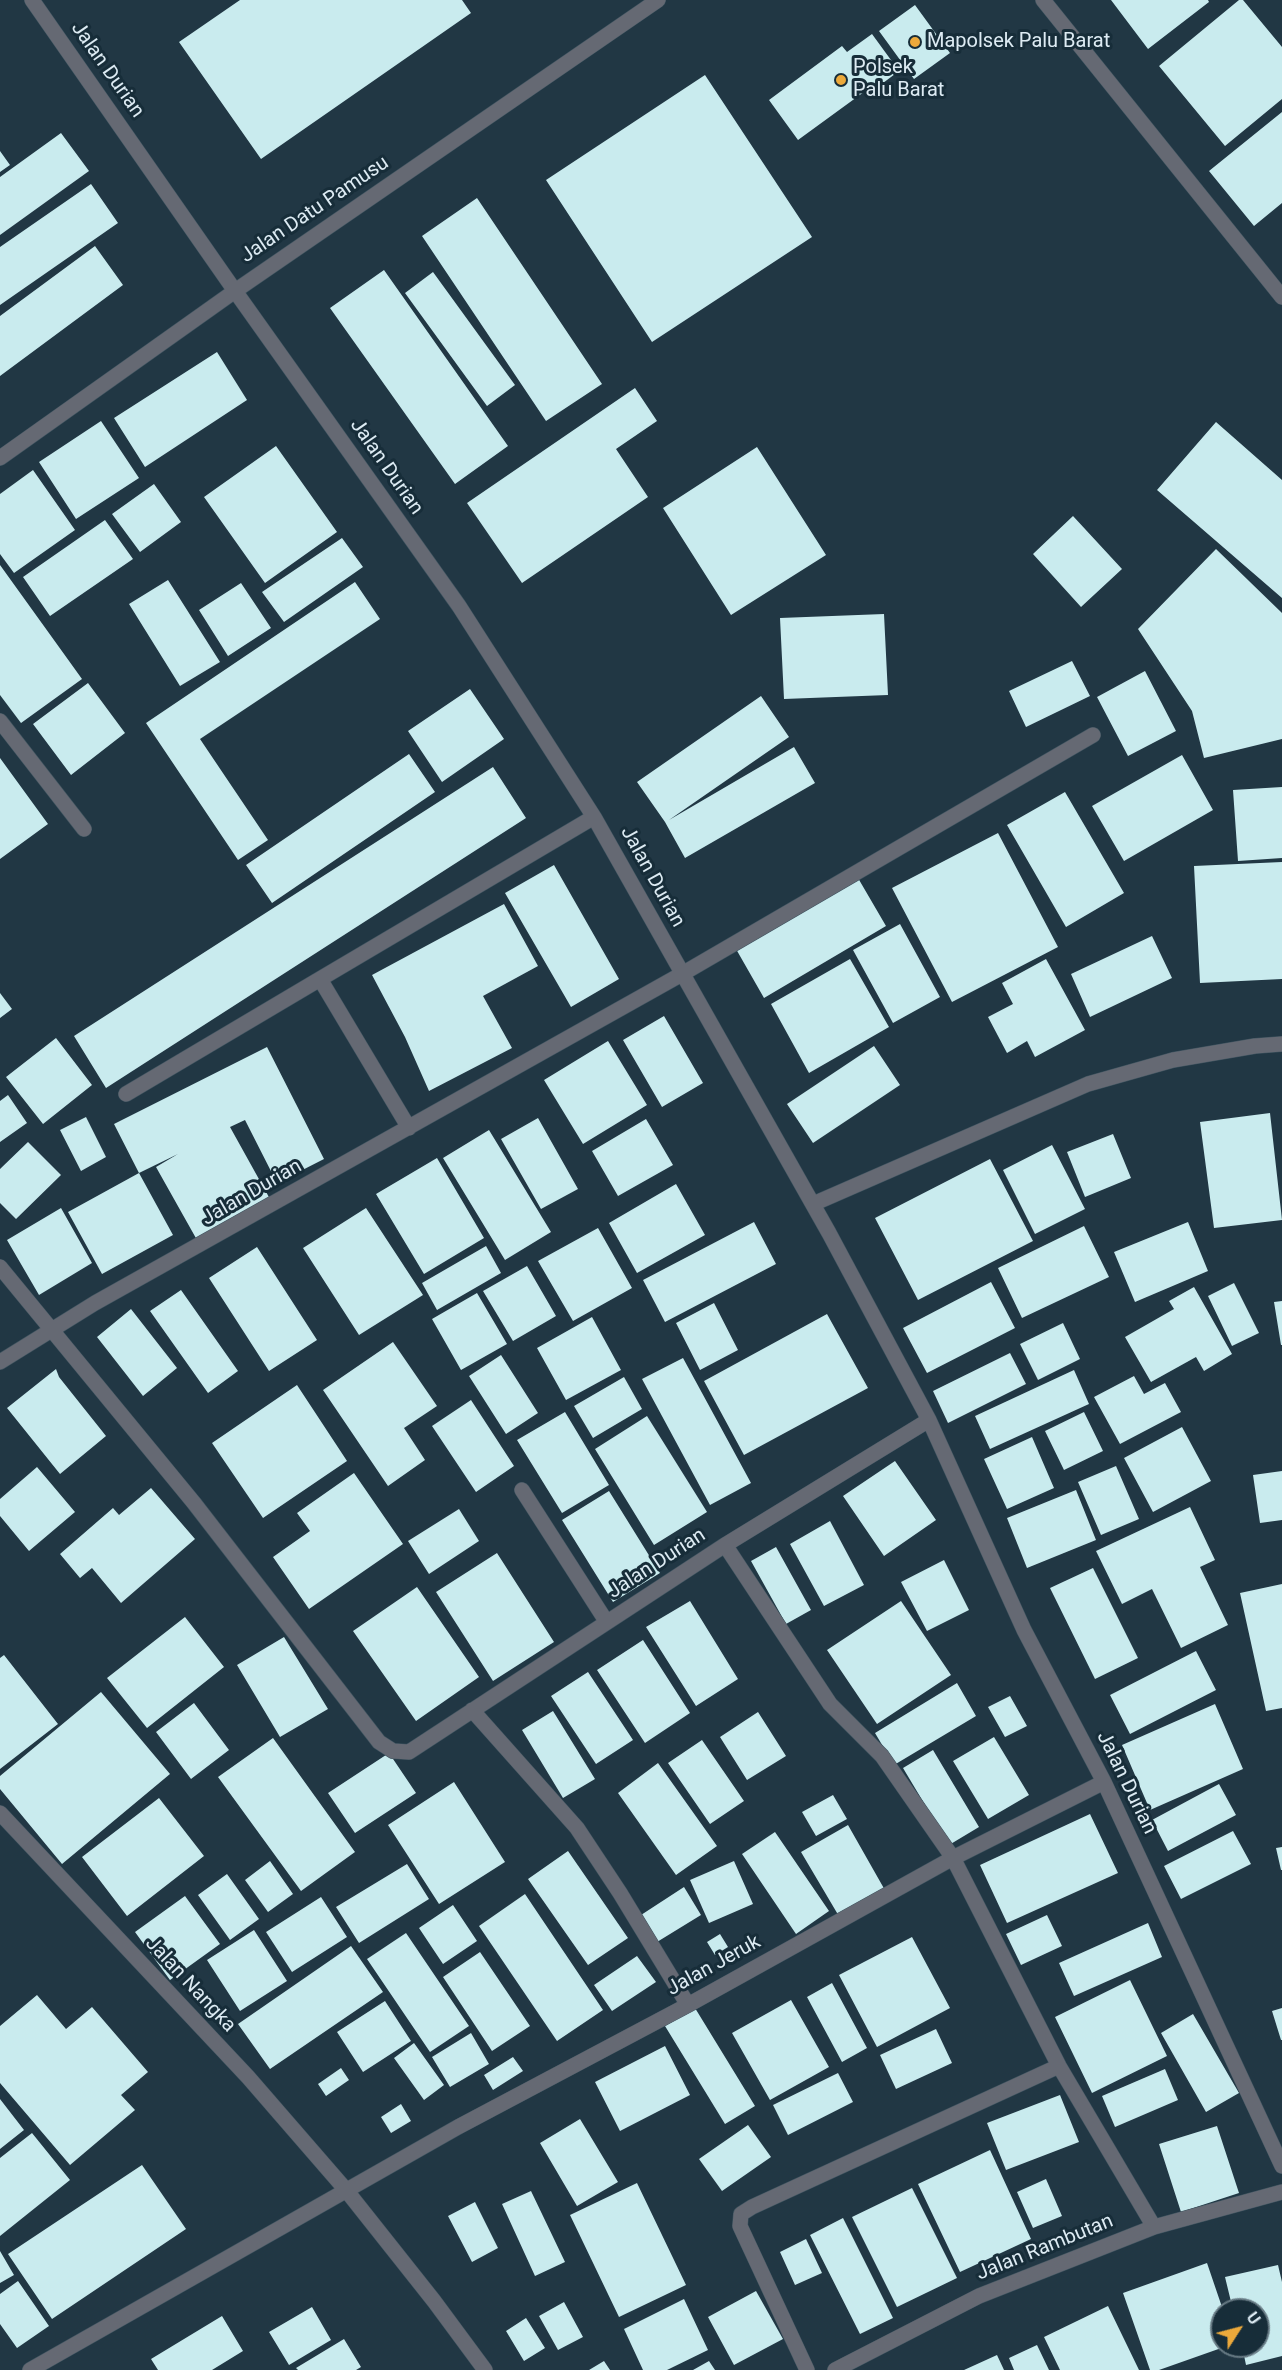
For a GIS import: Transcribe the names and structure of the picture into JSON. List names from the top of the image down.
{
  "streets": {
    "street": [
      "Jalan Durian",
      "Jalan Datu Pamusu",
      "Jalan Jeruk",
      "Jalan Nangka",
      "Jalan Rambutan"
    ]
  },
  "crossings": [
    ["Jalan Durian", "Jalan Datu Pamusu"],
    ["Jalan Durian", "Jalan Jeruk"],
    ["Jalan Jeruk", "Jalan Nangka"]
  ],
  "places": ["Mapolsek Palu Barat", "Polsek Palu Barat"],
  "north": "top right"
}
